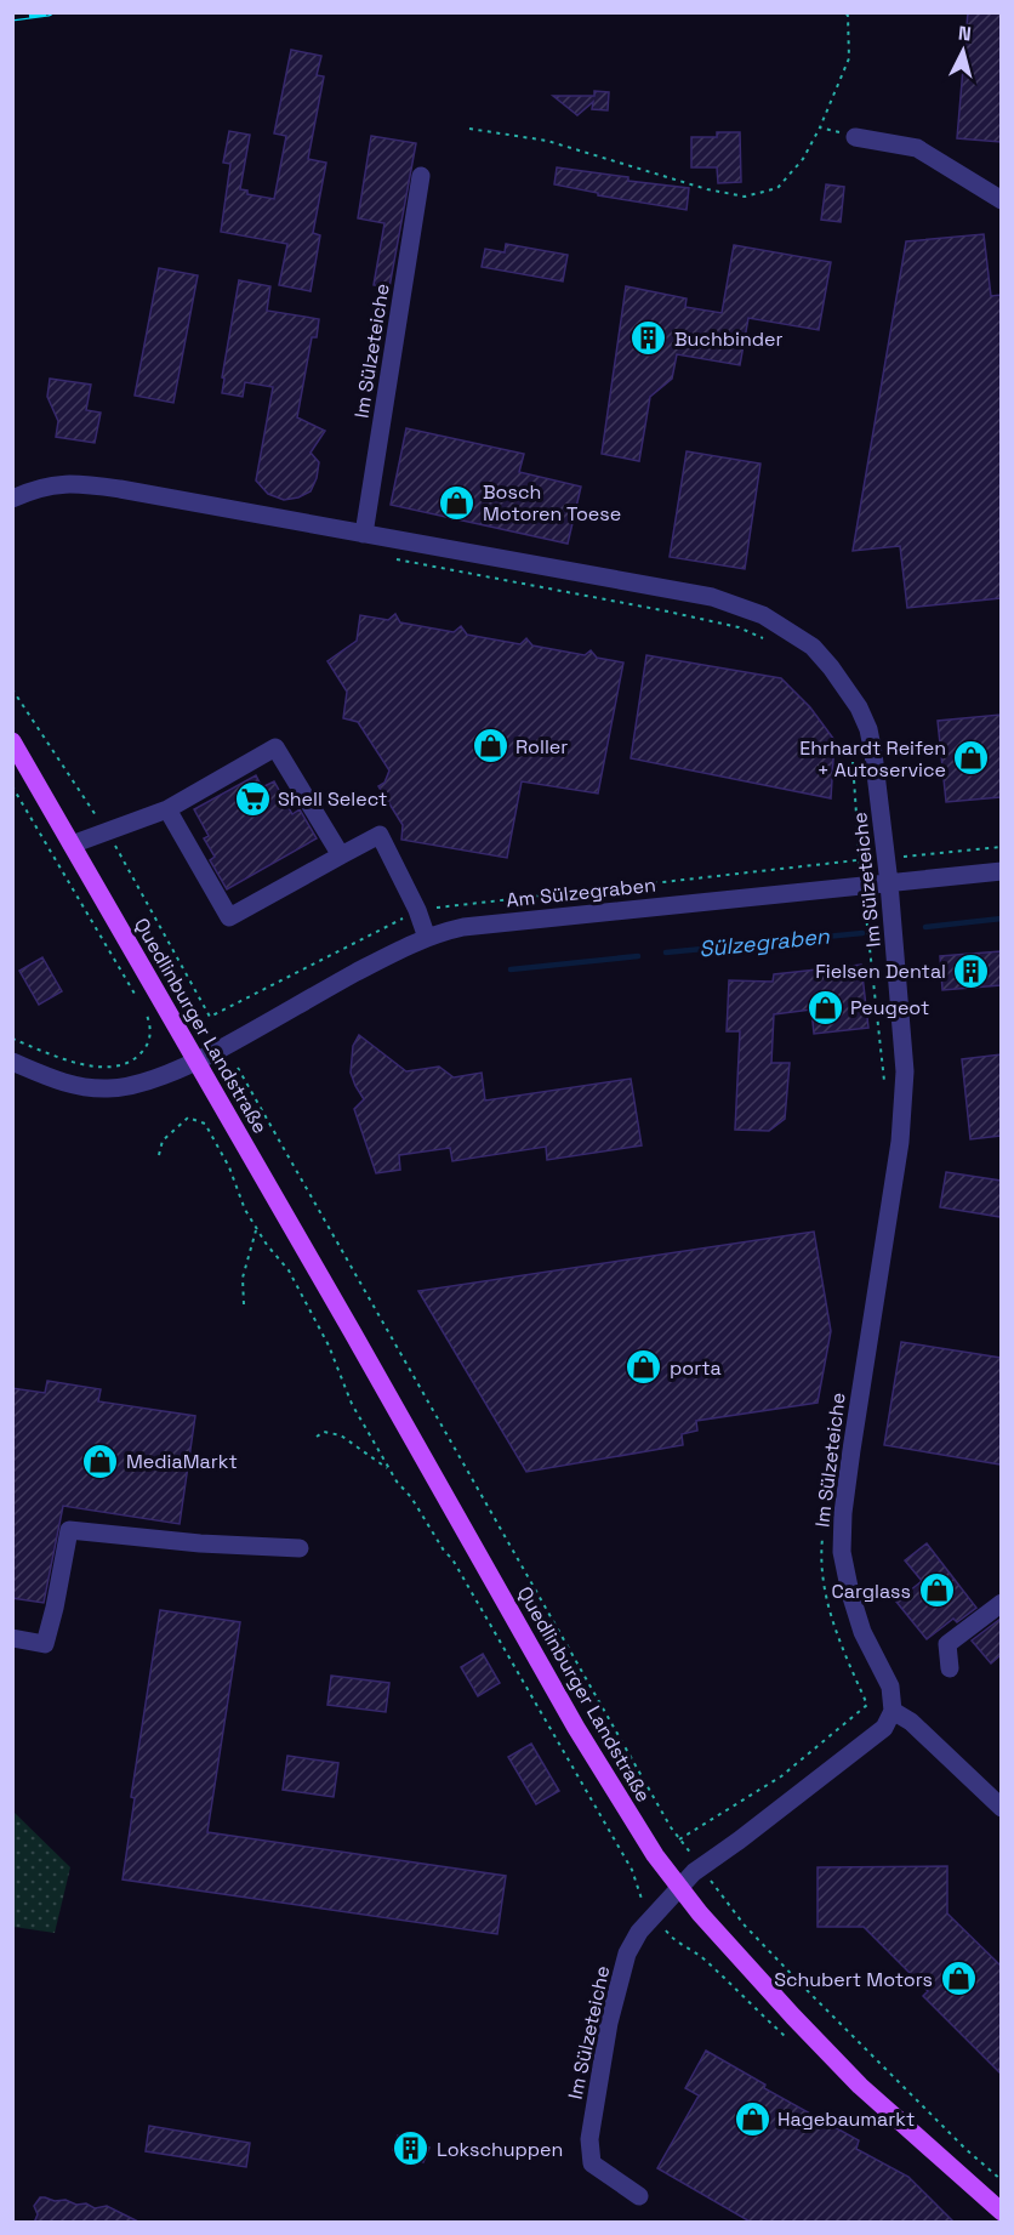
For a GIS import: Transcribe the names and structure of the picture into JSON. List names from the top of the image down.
{
  "streets": {
    "main road": ["Quedlinburger Landstraße"],
    "street": ["Im Sülzeteiche", "Am Sülzegraben"]
  },
  "crossings": [
    ["Im Sülzeteiche", "Am Sülzegraben"],
    ["Im Sülzeteiche", "Quedlinburger Landstraße"],
    ["Am Sülzegraben", "Quedlinburger Landstraße"]
  ],
  "water": ["Sülzegraben"],
  "places": {
    "building": ["Buchbinder", "Fielsen Dental", "Lokschuppen"],
    "shop": [
      "Bosch Motoren Toese",
      "Roller",
      "Ehrhardt Reifen + Autoservice",
      "Peugeot",
      "porta",
      "MediaMarkt",
      "Carglass",
      "Schubert Motors",
      "Hagebaumarkt"
    ],
    "supermarket": ["Shell Select"]
  },
  "north": "top"
}
